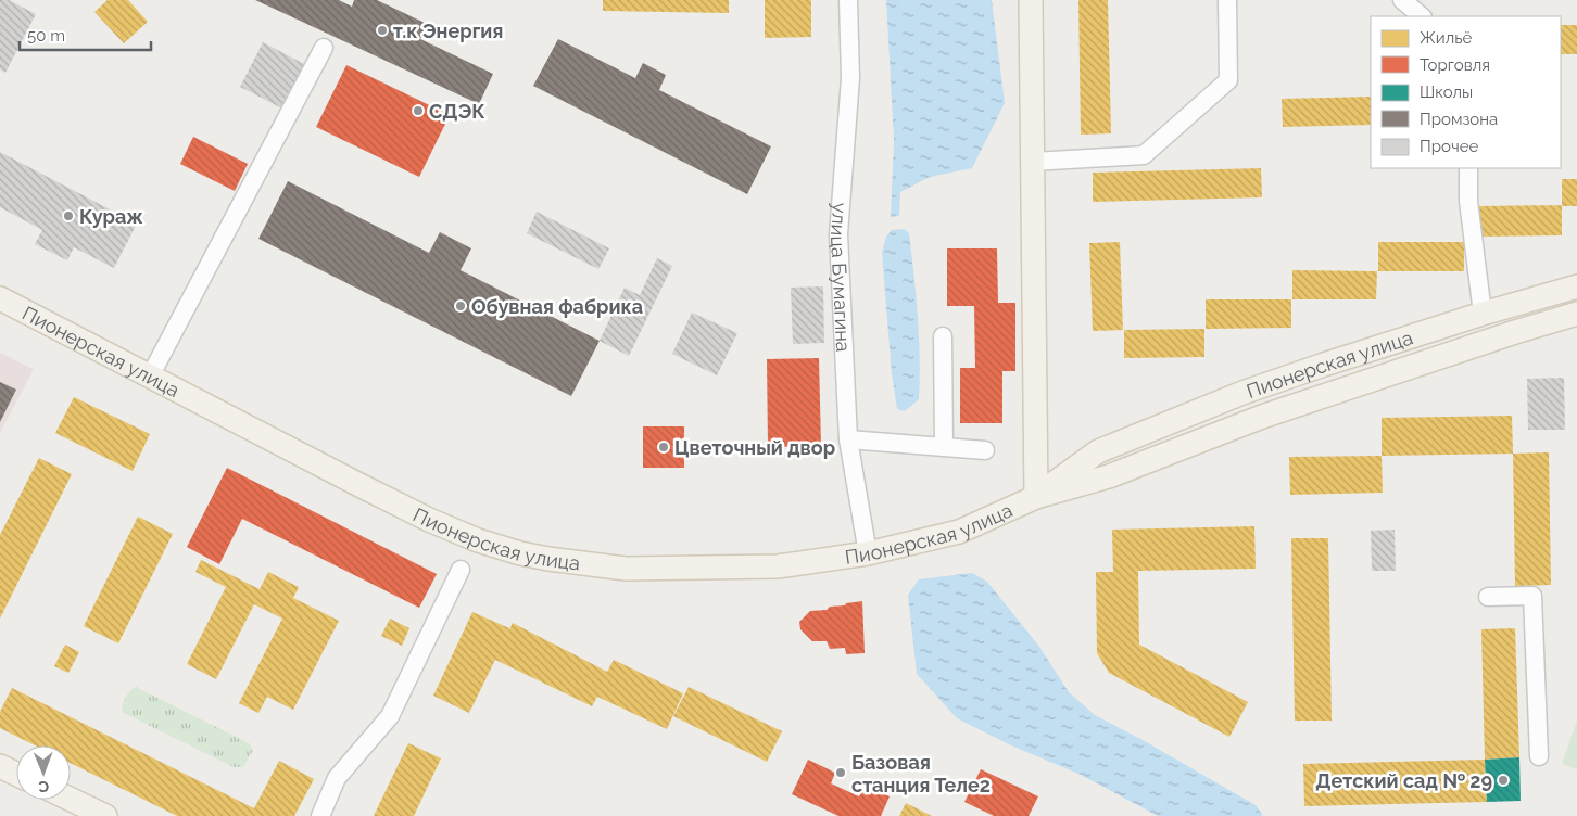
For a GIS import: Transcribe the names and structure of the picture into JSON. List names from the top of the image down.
{
  "streets": {
    "main road": ["Пионерская улица"],
    "street": ["улица Бумагина"]
  },
  "crossings": [
    ["улица Бумагина", "Пионерская улица"]
  ],
  "places": [
    "т.к Энергия",
    "СДЭК",
    "Кураж",
    "Обувная фабрика",
    "Цветочный двор",
    "Базовая станция Теле2",
    "Детский сад № 29"
  ],
  "legend": [
    "Жильё",
    "Торговля",
    "Школы",
    "Промзона",
    "Прочее"
  ],
  "scale_bar": "50 m",
  "north": "bottom"
}
